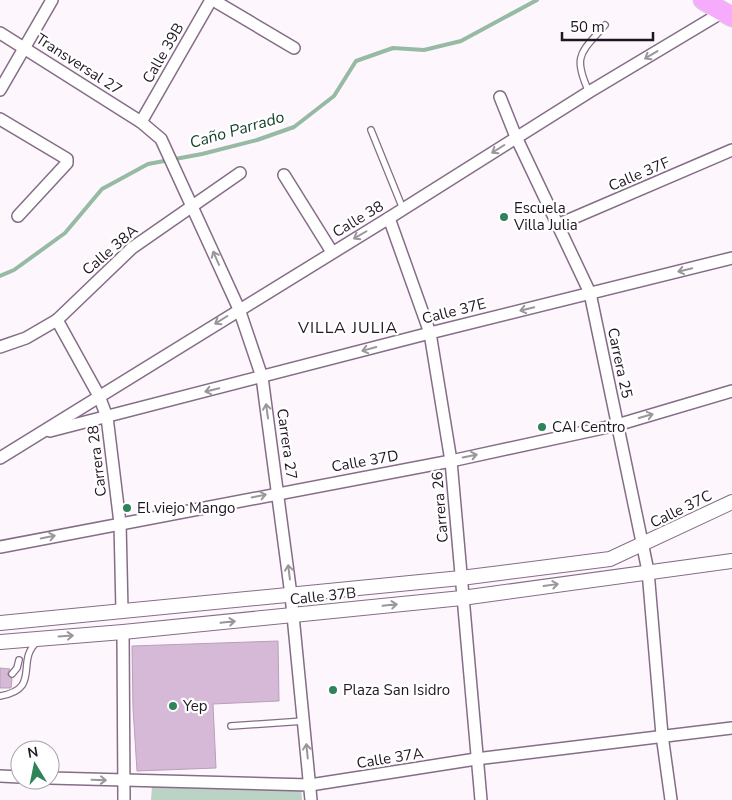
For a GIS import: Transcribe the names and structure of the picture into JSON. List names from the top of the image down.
{
  "streets": {
    "street": [
      "Calle 39B",
      "Transversal 27",
      "Calle 37F",
      "Calle 38",
      "Calle 38A",
      "Calle 37E",
      "Carrera 25",
      "Carrera 27",
      "Carrera 28",
      "Calle 37D",
      "Carrera 26",
      "Calle 37C",
      "Calle 37B",
      "Calle 37A"
    ]
  },
  "crossings": [
    ["Calle 39B", "Transversal 27"],
    ["Calle 39B", "Carrera 27"],
    ["Transversal 27", "Carrera 27"],
    ["Calle 37F", "Carrera 25"],
    ["Calle 38", "Calle 37E"],
    ["Calle 38", "Carrera 25"],
    ["Calle 38", "Carrera 27"],
    ["Calle 38", "Carrera 28"],
    ["Calle 38", "Carrera 26"],
    ["Calle 38A", "Carrera 27"],
    ["Calle 38A", "Carrera 28"],
    ["Calle 37E", "Carrera 25"],
    ["Calle 37E", "Carrera 27"],
    ["Calle 37E", "Carrera 28"],
    ["Calle 37E", "Carrera 26"],
    ["Carrera 25", "Calle 37D"],
    ["Carrera 25", "Calle 37C"],
    ["Carrera 25", "Calle 37B"],
    ["Carrera 25", "Calle 37A"],
    ["Carrera 27", "Calle 37D"],
    ["Carrera 27", "Calle 37B"],
    ["Carrera 27", "Calle 37A"],
    ["Carrera 28", "Calle 37D"],
    ["Carrera 28", "Calle 37B"],
    ["Calle 37D", "Carrera 26"],
    ["Carrera 26", "Calle 37B"],
    ["Carrera 26", "Calle 37A"],
    ["Calle 37C", "Calle 37B"]
  ],
  "one_way": [
    "Calle 38",
    "Calle 37E",
    "Carrera 27",
    "Calle 37D"
  ],
  "districts": ["VILLA JULIA"],
  "water": ["Caño Parrado"],
  "places": [
    "Escuela Villa Julia",
    "CAI Centro",
    "El viejo Mango",
    "Plaza San Isidro",
    "Yep"
  ],
  "scale_bar": "50 m",
  "north": "top"
}
